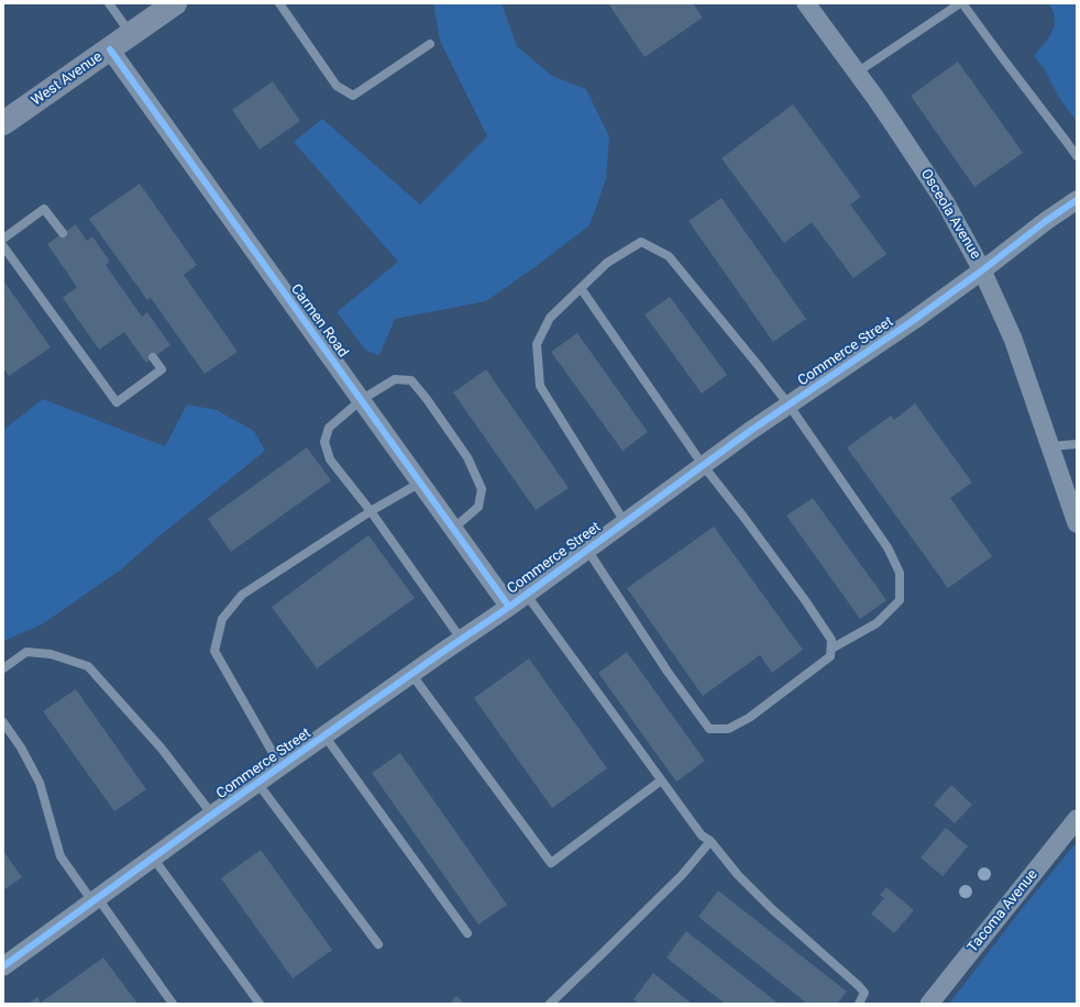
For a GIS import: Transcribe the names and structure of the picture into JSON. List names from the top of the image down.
{
  "streets": {
    "main road": ["West Avenue"],
    "street": [
      "Osceola Avenue",
      "Carmen Road",
      "Commerce Street",
      "Tacoma Avenue"
    ]
  },
  "crossings": [
    ["West Avenue", "Carmen Road"],
    ["Osceola Avenue", "Commerce Street"],
    ["Carmen Road", "Commerce Street"]
  ]
}
